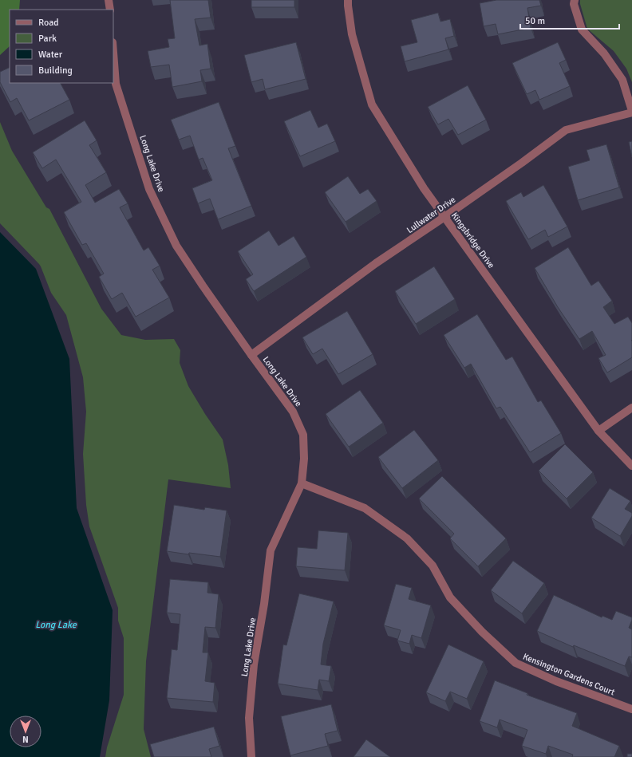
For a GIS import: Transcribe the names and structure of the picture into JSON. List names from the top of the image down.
{
  "streets": {
    "street": [
      "Long Lake Drive",
      "Lullwater Drive",
      "Kingsbridge Drive",
      "Kensington Gardens Court"
    ]
  },
  "crossings": [
    ["Long Lake Drive", "Lullwater Drive"],
    ["Long Lake Drive", "Kensington Gardens Court"],
    ["Lullwater Drive", "Kingsbridge Drive"]
  ],
  "water": ["Long Lake"],
  "legend": [
    "Road",
    "Park",
    "Water",
    "Building"
  ],
  "scale_bar": "50 m",
  "north": "bottom"
}
